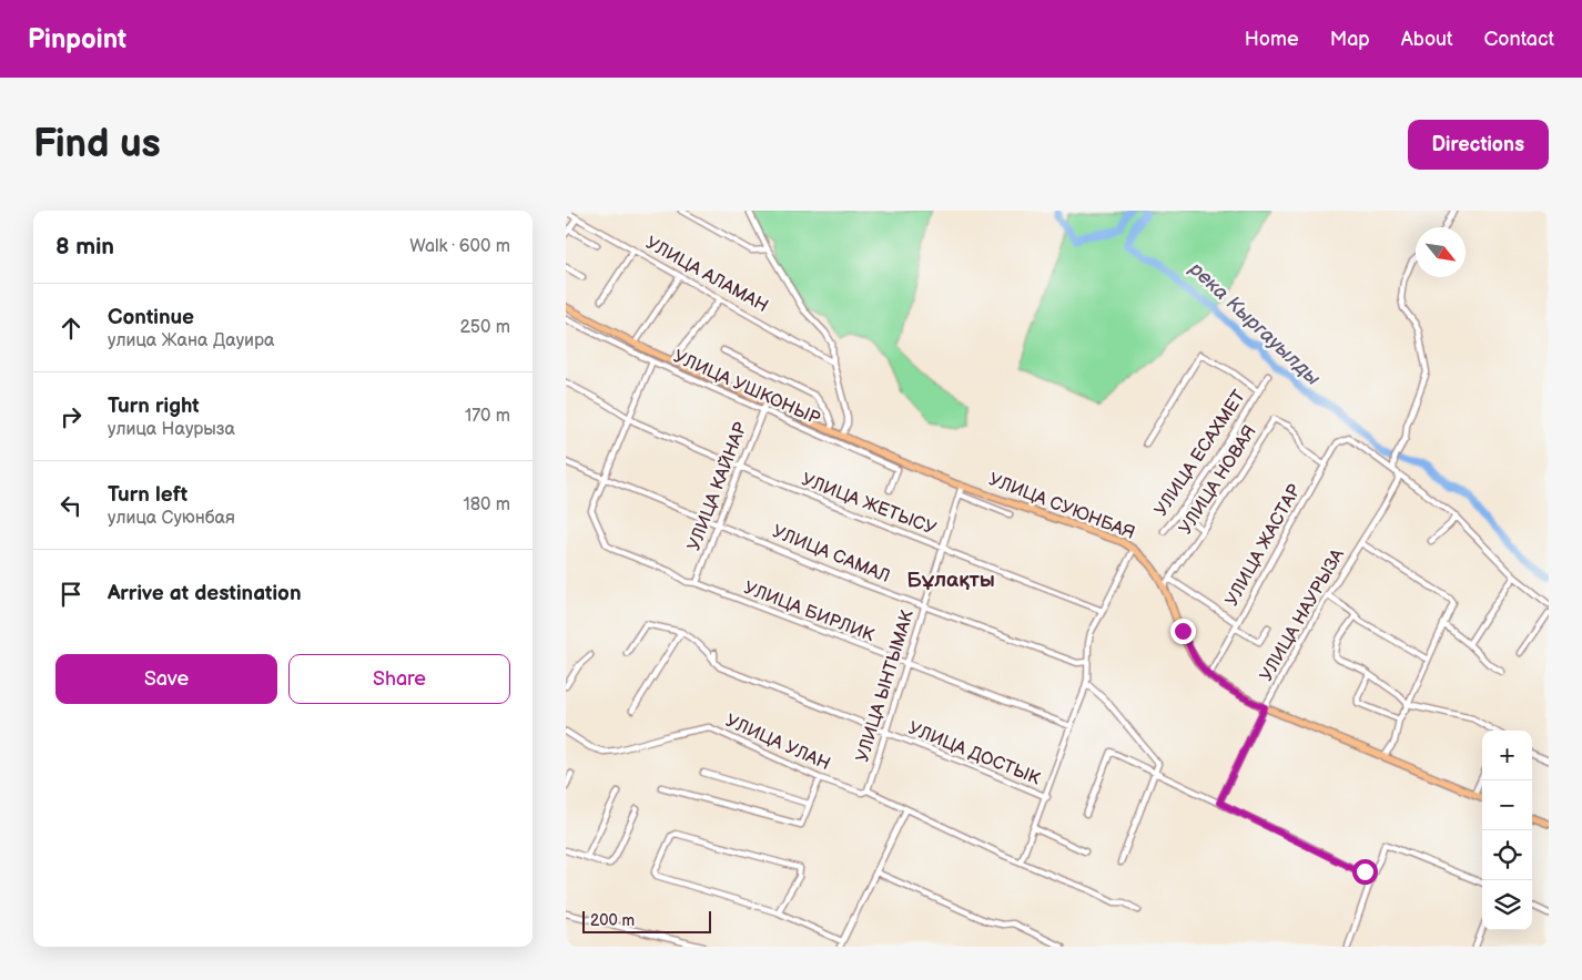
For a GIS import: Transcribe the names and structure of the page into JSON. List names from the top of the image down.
{
  "streets": {
    "main road": ["УЛИЦА СУЮНБАЯ"],
    "street": [
      "УЛИЦА АЛАМАН",
      "УЛИЦА УШКОНЫР",
      "УЛИЦА ЕСАХМЕТ",
      "УЛИЦА НОВАЯ",
      "УЛИЦА КАЙНАР",
      "УЛИЦА ЖЕТЫСУ",
      "УЛИЦА ЖАСТАР",
      "УЛИЦА САМАЛ",
      "УЛИЦА БИРЛИК",
      "УЛИЦА НАУРЫЗА",
      "УЛИЦА ЫНТЫМАК",
      "УЛИЦА УЛАН",
      "УЛИЦА ДОСТЫК"
    ]
  },
  "crossings": [
    ["УЛИЦА УШКОНЫР", "УЛИЦА КАЙНАР"],
    ["УЛИЦА НОВАЯ", "УЛИЦА СУЮНБАЯ"],
    ["УЛИЦА НОВАЯ", "УЛИЦА ЖАСТАР"],
    ["УЛИЦА КАЙНАР", "УЛИЦА ЖЕТЫСУ"],
    ["УЛИЦА КАЙНАР", "УЛИЦА СУЮНБАЯ"],
    ["УЛИЦА КАЙНАР", "УЛИЦА САМАЛ"],
    ["УЛИЦА КАЙНАР", "УЛИЦА БИРЛИК"],
    ["УЛИЦА ЖЕТЫСУ", "УЛИЦА ЫНТЫМАК"],
    ["УЛИЦА СУЮНБАЯ", "УЛИЦА ЖАСТАР"],
    ["УЛИЦА СУЮНБАЯ", "УЛИЦА НАУРЫЗА"],
    ["УЛИЦА СУЮНБАЯ", "УЛИЦА ЫНТЫМАК"],
    ["УЛИЦА ЖАСТАР", "УЛИЦА НАУРЫЗА"],
    ["УЛИЦА САМАЛ", "УЛИЦА БИРЛИК"],
    ["УЛИЦА САМАЛ", "УЛИЦА ЫНТЫМАК"],
    ["УЛИЦА БИРЛИК", "УЛИЦА ЫНТЫМАК"],
    ["УЛИЦА ЫНТЫМАК", "УЛИЦА УЛАН"],
    ["УЛИЦА ЫНТЫМАК", "УЛИЦА ДОСТЫК"]
  ],
  "districts": ["Бұлақты"],
  "water": ["река Кыргауылды"],
  "scale_bar": "200 m",
  "north": "bottom right",
  "page": {
    "header": "Pinpoint",
    "nav": [
      "Home",
      "Map",
      "About",
      "Contact"
    ],
    "buttons": [
      "Directions",
      ["Save", "Share"]
    ],
    "title": "Find us",
    "heading": ["8 min", "Walk · 600 m"],
    "list": [
      ["Continue", "улица Жана Дауира", "250 m"],
      ["Turn right", "улица Наурыза", "170 m"],
      ["Turn left", "улица Суюнбая", "180 m"],
      "Arrive at destination"
    ],
    "map_buttons": ["+", "−"],
    "scale": "200 m"
  }
}
